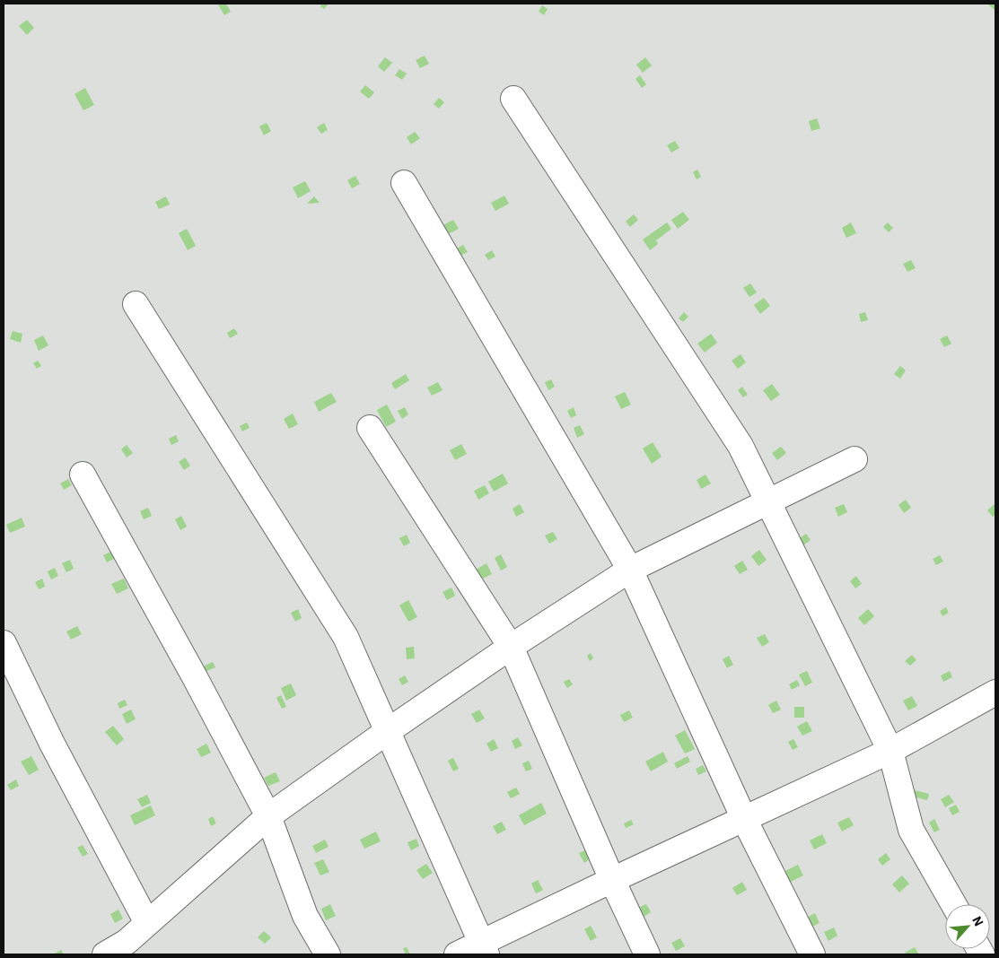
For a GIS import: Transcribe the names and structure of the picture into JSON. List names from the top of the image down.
{
  "north": "top right"
}
